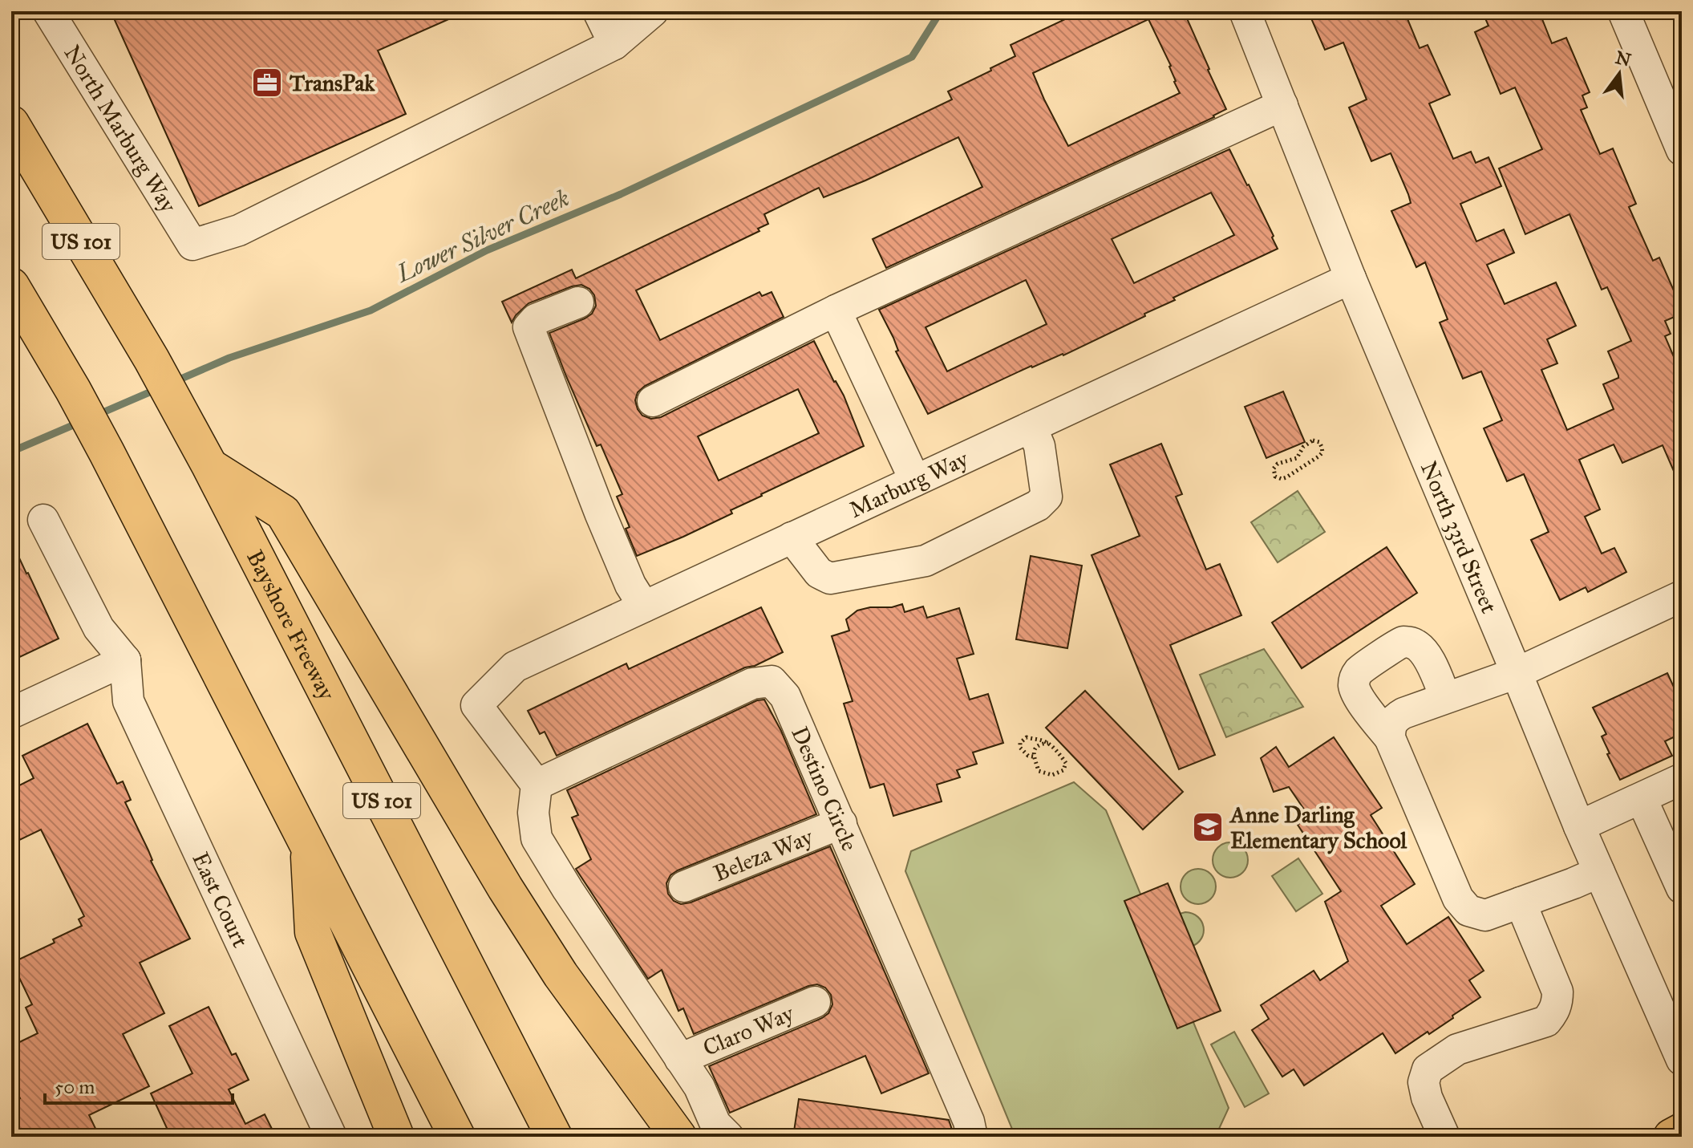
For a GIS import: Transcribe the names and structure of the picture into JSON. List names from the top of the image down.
{
  "streets": {
    "main road": ["US 101", "Bayshore Freeway"],
    "street": [
      "North Marburg Way",
      "Marburg Way",
      "North 33rd Street",
      "Destino Circle",
      "Beleza Way",
      "East Court",
      "Claro Way"
    ]
  },
  "crossings": [
    ["Marburg Way", "North 33rd Street"],
    ["Marburg Way", "Destino Circle"],
    ["Destino Circle", "Beleza Way"]
  ],
  "water": ["Lower Silver Creek"],
  "places": {
    "office": ["TransPak"],
    "school or university": ["Anne Darling Elementary School"]
  },
  "scale_bar": "50 m",
  "north": "top"
}
